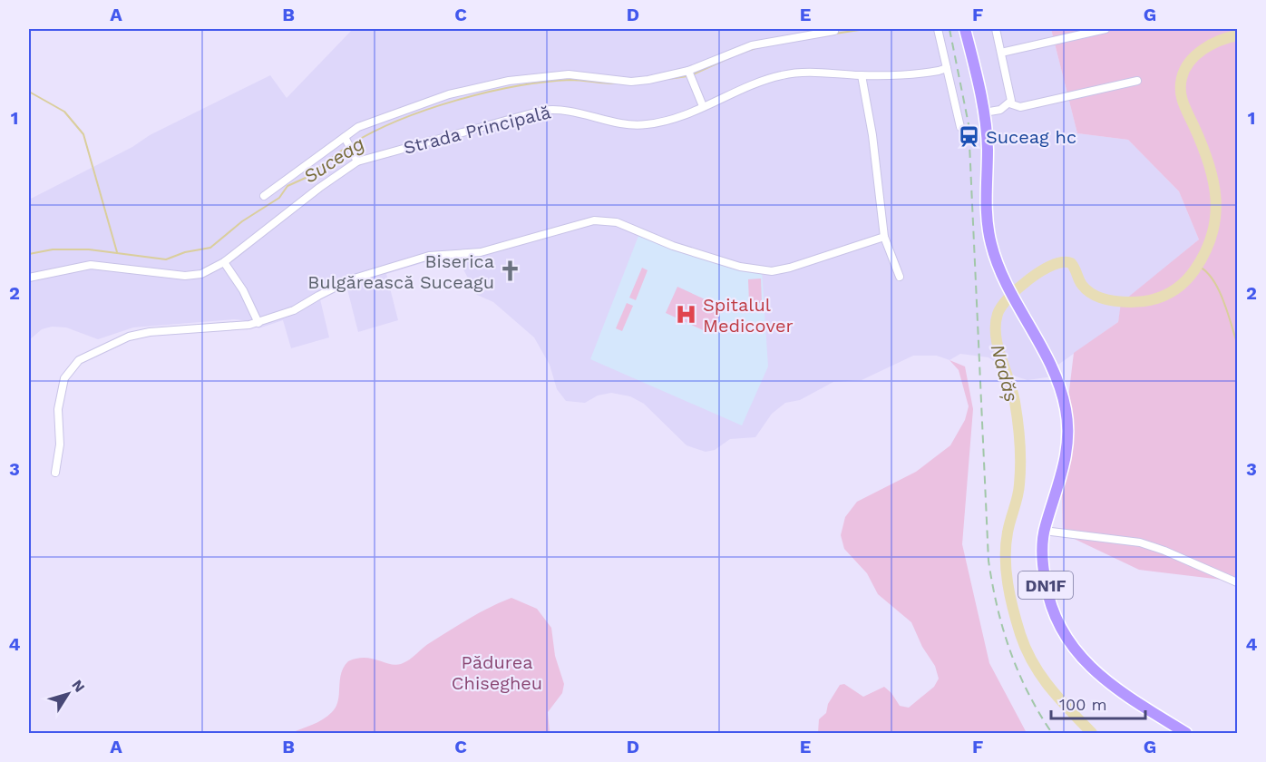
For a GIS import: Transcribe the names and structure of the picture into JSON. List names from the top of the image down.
{
  "streets": {
    "main road": ["DN1F"],
    "street": ["Strada Principală"]
  },
  "water": ["Suceag", "Nadăș"],
  "parks": ["Pădurea Chisegheu"],
  "places": {
    "station": ["Suceag hc"],
    "church": ["Biserica Bulgărească Suceagu"],
    "hospital": ["Spitalul Medicover"]
  },
  "scale_bar": "100 m",
  "north": "top right",
  "grid": {
    "columns": [
      "A",
      "B",
      "C",
      "D",
      "E",
      "F",
      "G"
    ],
    "rows": [
      "1",
      "2",
      "3",
      "4"
    ]
  }
}
